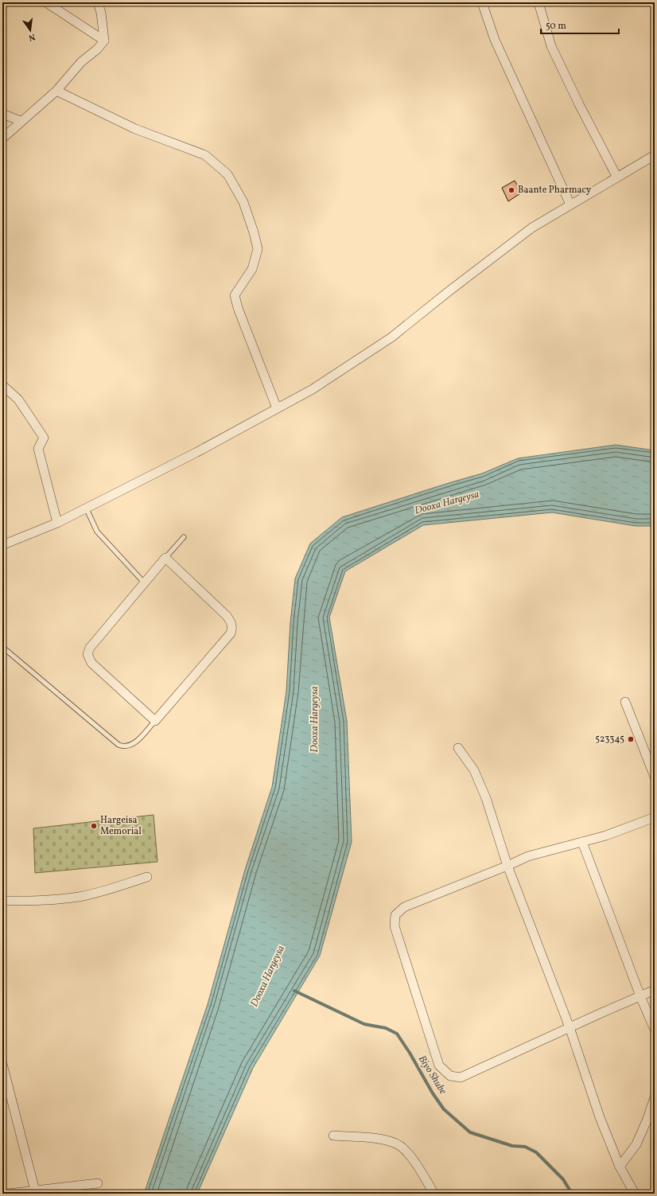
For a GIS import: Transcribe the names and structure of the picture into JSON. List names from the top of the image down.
{
  "water": ["Dooxa Hargeysa", "Biyo Shube"],
  "places": ["Baante Pharmacy", "523345", "Hargeisa Memorial"],
  "scale_bar": "50 m",
  "north": "bottom"
}
